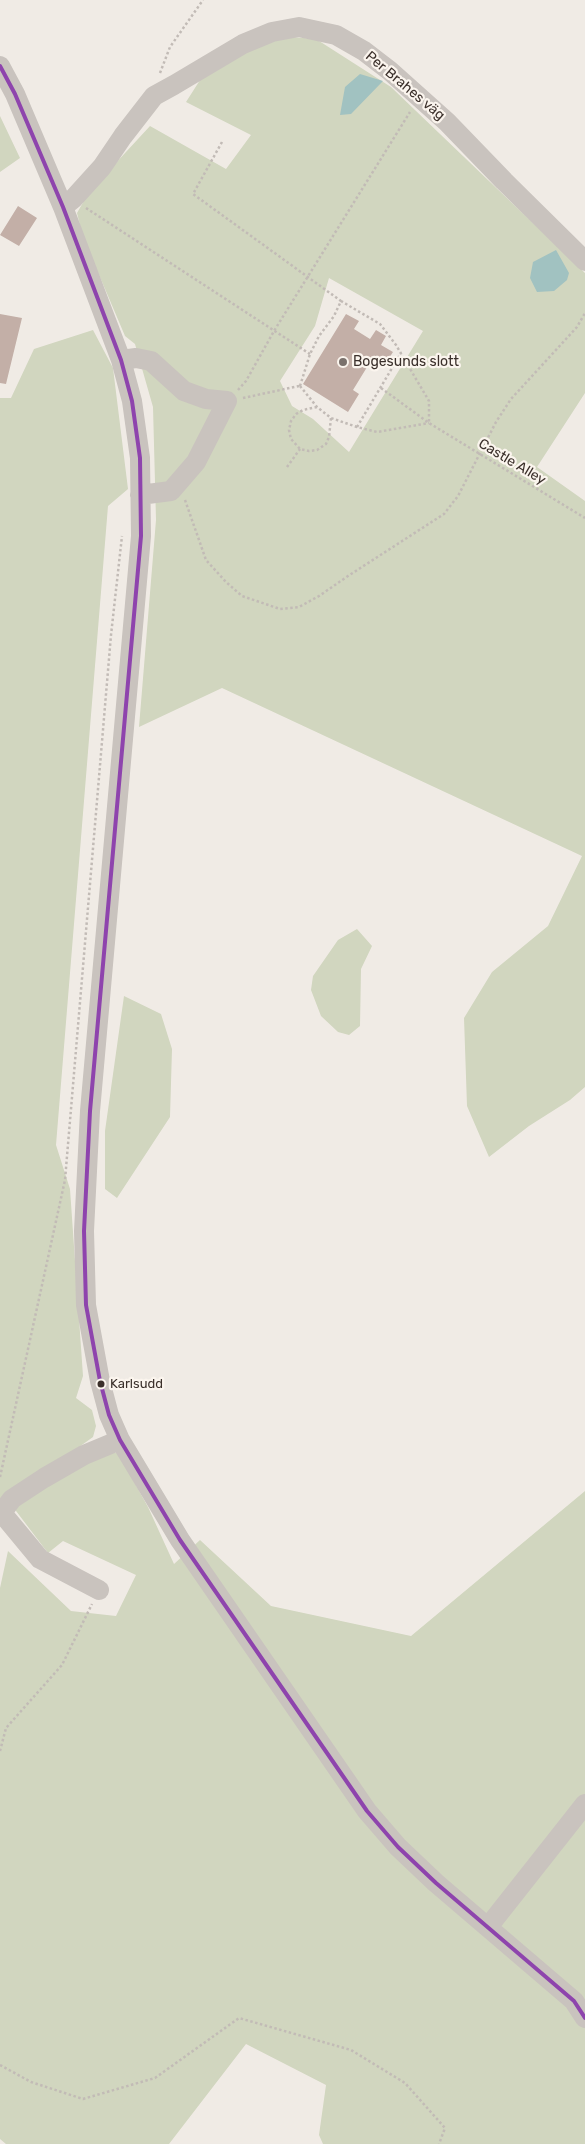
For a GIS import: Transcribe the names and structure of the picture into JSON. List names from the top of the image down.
{
  "streets": {
    "street": ["Per Brahes väg"],
    "path": ["Castle Alley"]
  },
  "places": ["Bogesunds slott", "Karlsudd"]
}
